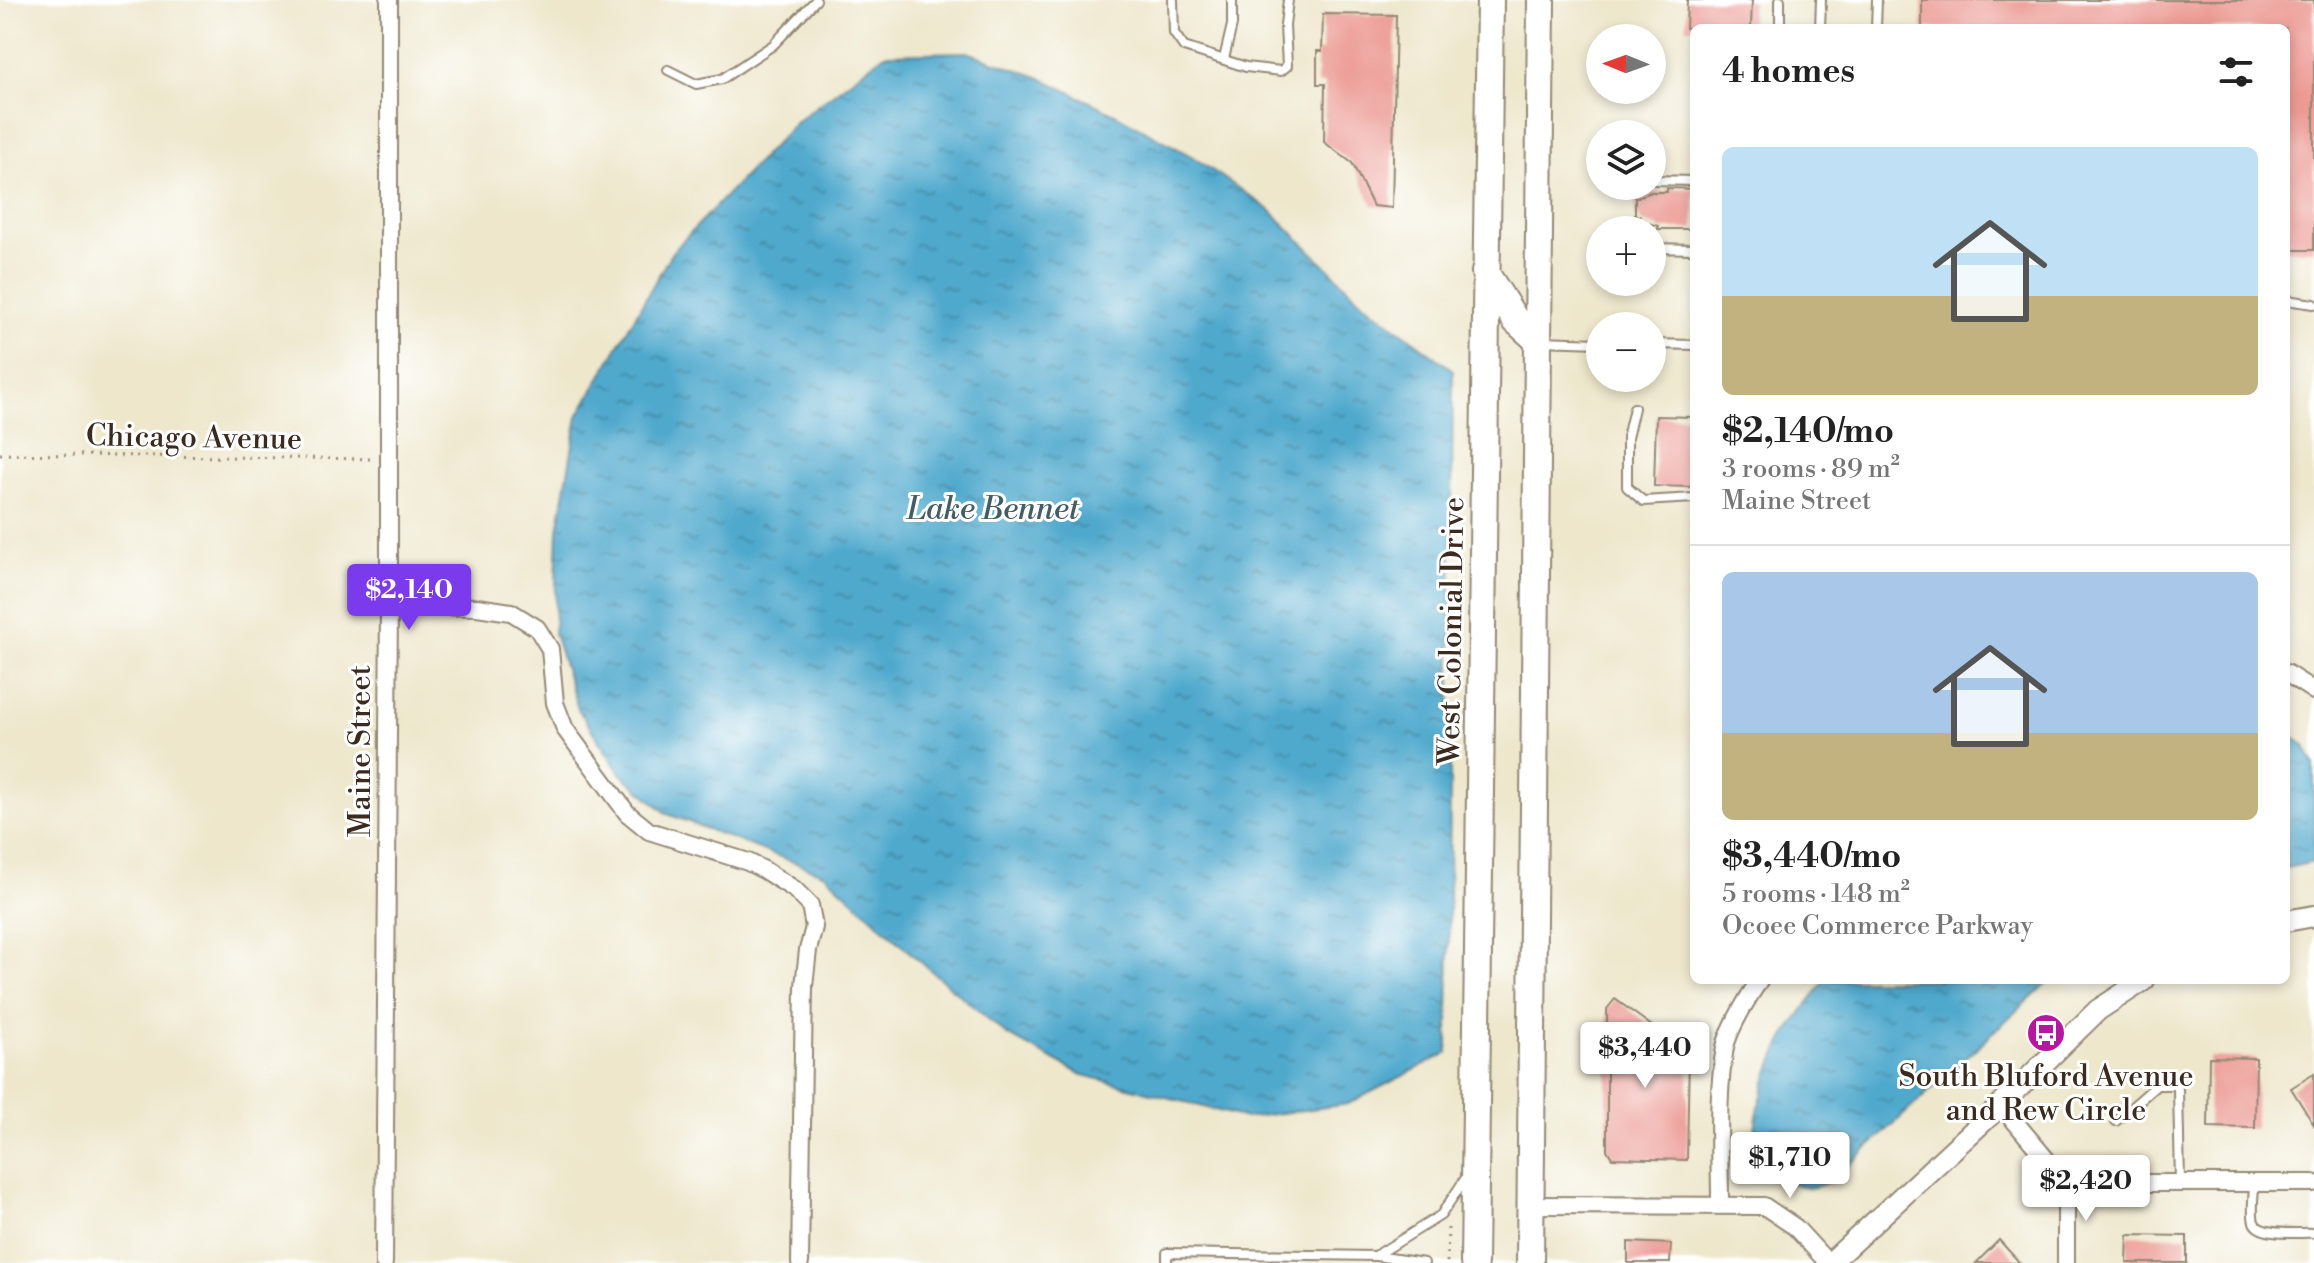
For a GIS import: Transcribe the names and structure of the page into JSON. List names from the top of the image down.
{
  "streets": {
    "highway": ["West Colonial Drive"],
    "street": ["Maine Street"],
    "path": ["Chicago Avenue"]
  },
  "crossings": [
    ["Chicago Avenue", "Maine Street"]
  ],
  "water": ["Lake Bennet"],
  "places": {
    "bus stop": ["South Bluford Avenue and Rew Circle"]
  },
  "north": "left",
  "page": {
    "map_buttons": ["+", "−"],
    "heading": "4 homes",
    "list": [
      {
        "name": "$2,140/mo",
        "note": "3 rooms · 89 m² · Maine Street"
      },
      {
        "name": "$3,440/mo",
        "note": "5 rooms · 148 m² · Ocoee Commerce Parkway"
      }
    ],
    "price": [
      "$2,140",
      "$3,440",
      "$1,710",
      "$2,420"
    ]
  }
}
